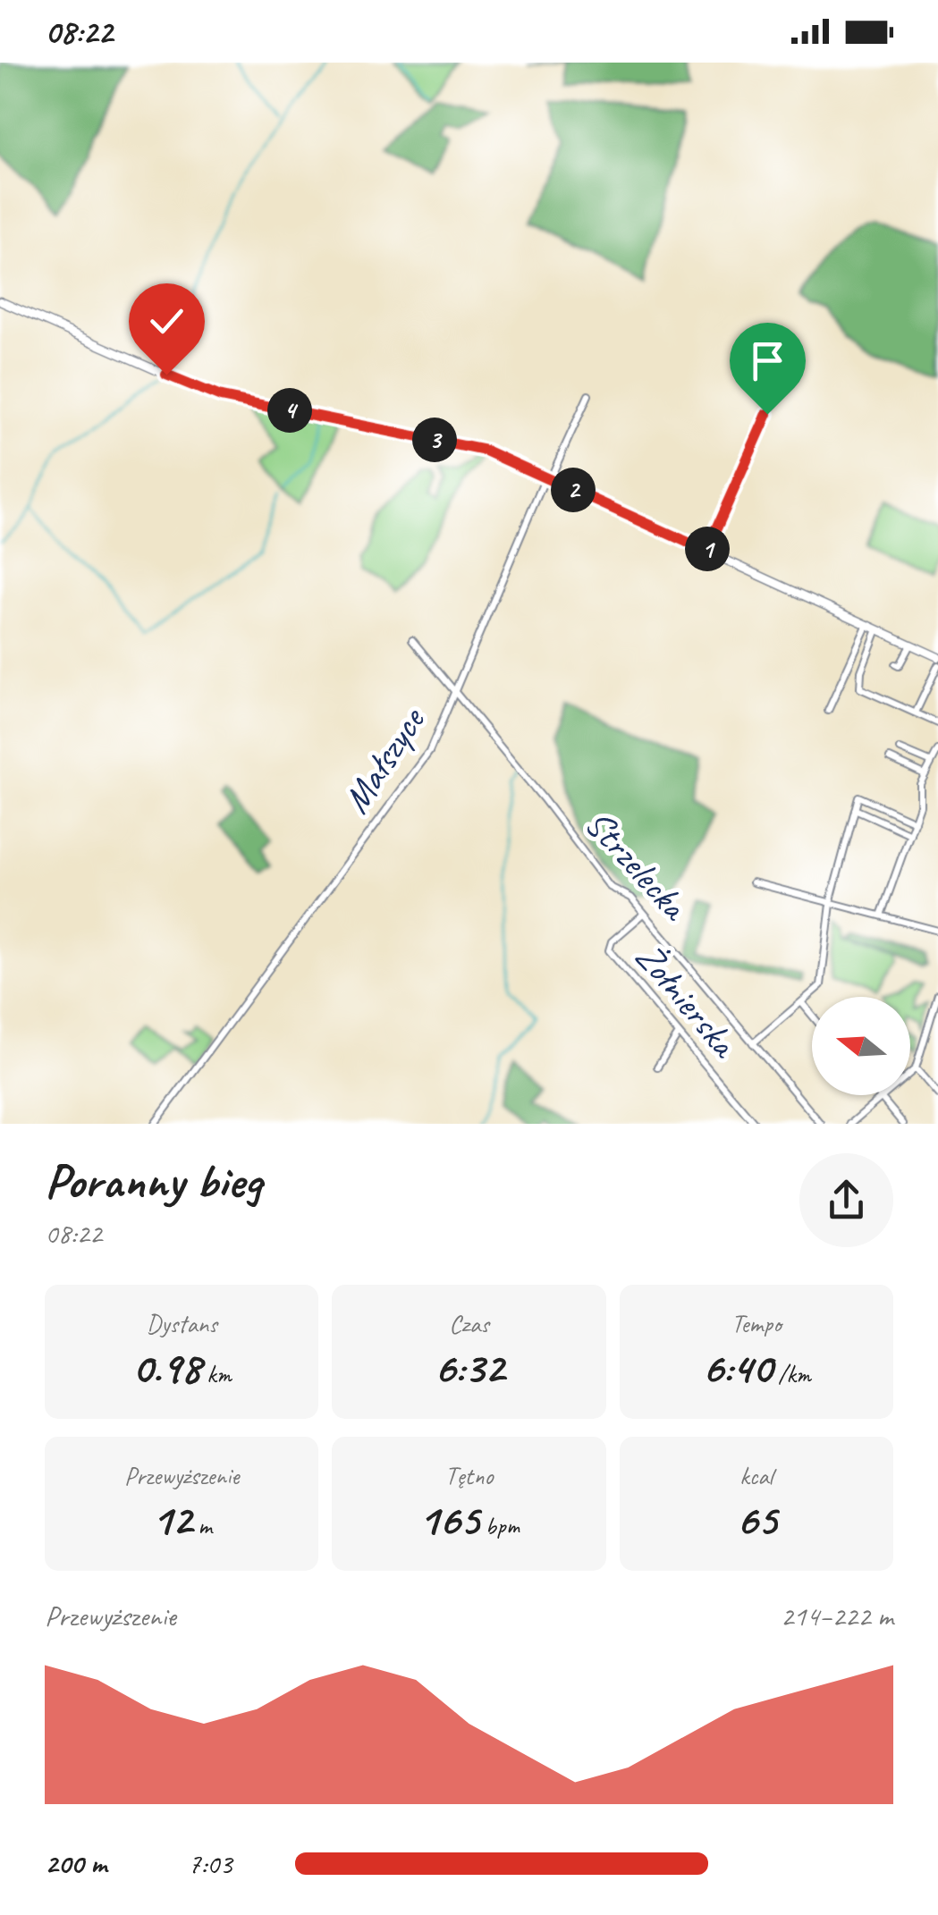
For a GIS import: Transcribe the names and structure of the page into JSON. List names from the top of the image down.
{
  "streets": {
    "street": ["Małszyce", "Strzelecka", "Żołnierska"]
  },
  "crossings": [
    ["Małszyce", "Strzelecka"],
    ["Strzelecka", "Żołnierska"]
  ],
  "north": "left",
  "page": {
    "status": "08:22",
    "pins": [
      "4",
      "3",
      "2",
      "1"
    ],
    "heading": ["Poranny bieg", "08:22"],
    "stats": [
      ["Dystans", "0.98 km"],
      ["Czas", "6:32"],
      ["Tempo", "6:40 /km"],
      ["Przewyższenie", "12 m"],
      ["Tętno", "165 bpm"],
      ["kcal", "65"]
    ],
    "chart": ["Przewyższenie", "214–222 m"],
    "list": [
      {
        "name": "200 m",
        "note": "7:03"
      }
    ]
  }
}
